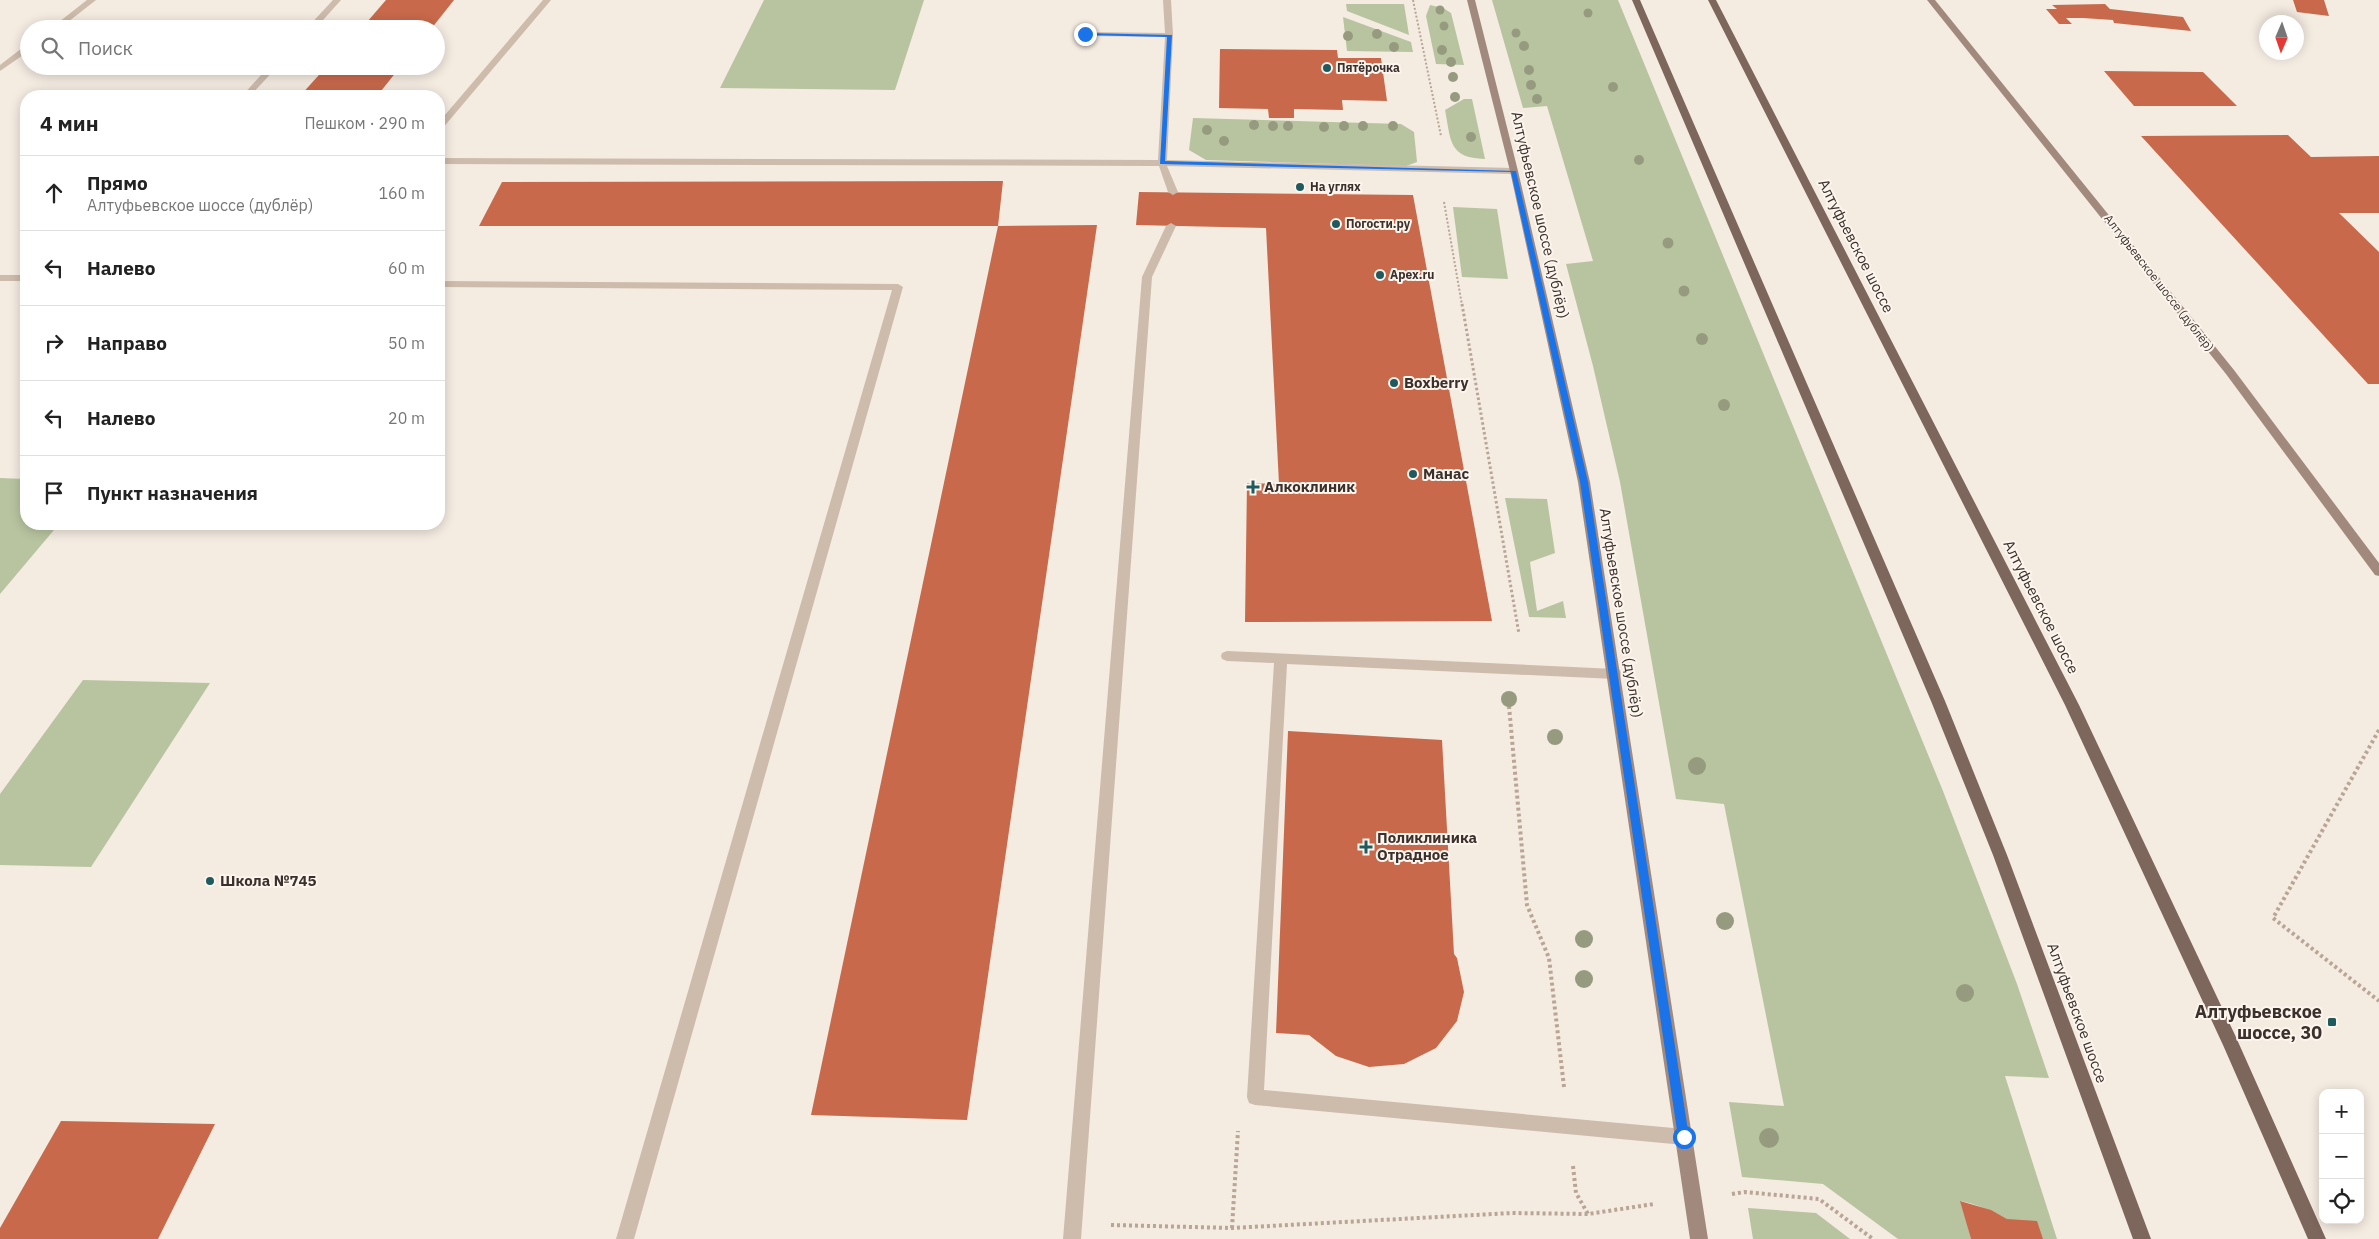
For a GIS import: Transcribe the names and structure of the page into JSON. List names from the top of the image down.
{
  "streets": {
    "main road": ["Алтуфьевское шоссе (дублёр)", "Алтуфьевское шоссе"]
  },
  "places": {
    "other": [
      "Пятёрочка",
      "На углях",
      "Погости.ру",
      "Apex.ru",
      "Boxberry",
      "Манас",
      "Школа №745"
    ],
    "health": ["Алкоклиник", "Поликлиника Отрадное"],
    "transit": ["Алтуфьевское шоссе, 30"]
  },
  "north": "bottom",
  "page": {
    "search": "Поиск",
    "heading": ["4 мин", "Пешком · 290 m"],
    "list": [
      ["Прямо", "Алтуфьевское шоссе (дублёр)", "160 m"],
      ["Налево", "60 m"],
      ["Направо", "50 m"],
      ["Налево", "20 m"],
      "Пункт назначения"
    ],
    "map_buttons": ["+", "−"]
  }
}
